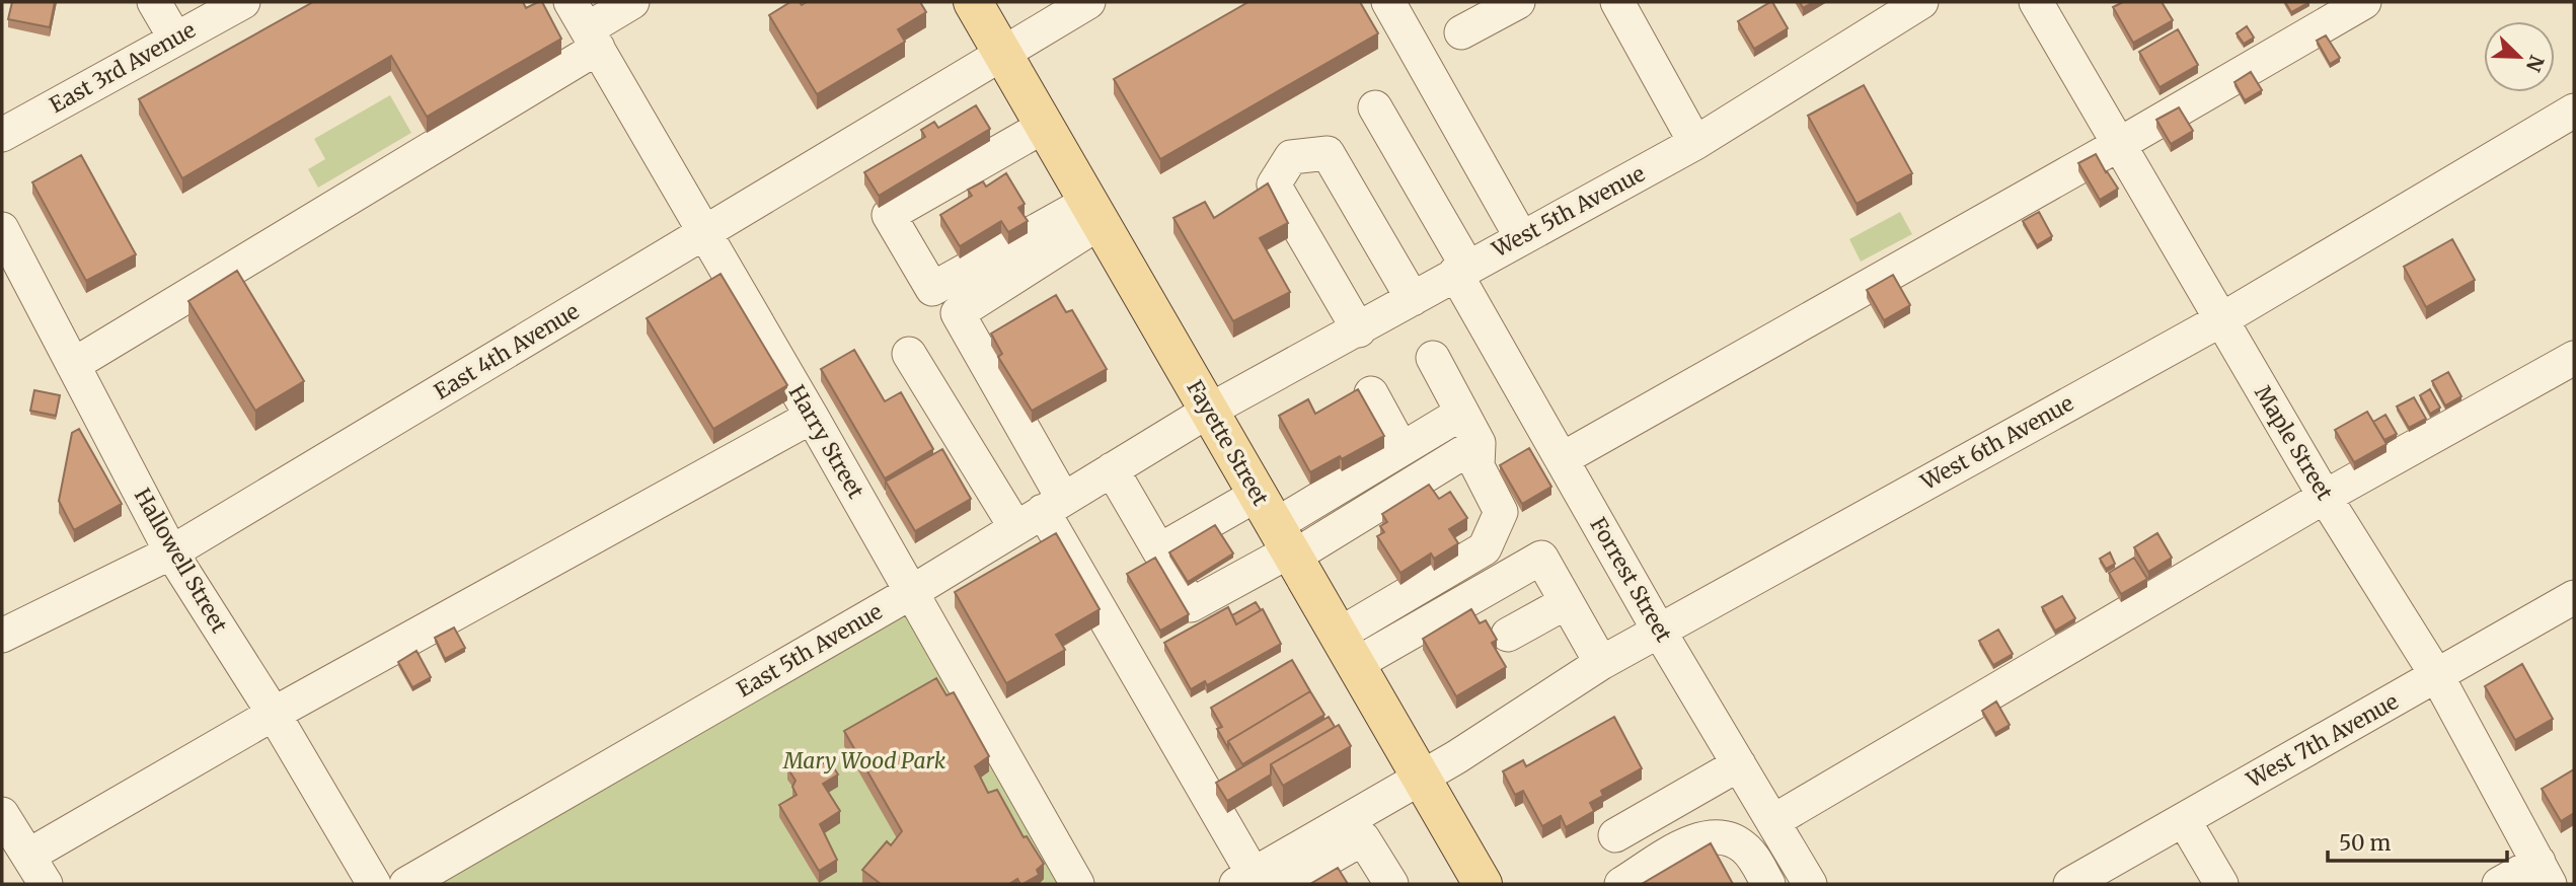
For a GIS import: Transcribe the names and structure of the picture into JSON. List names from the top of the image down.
{
  "streets": {
    "main road": ["Fayette Street"],
    "street": [
      "East 3rd Avenue",
      "West 5th Avenue",
      "East 4th Avenue",
      "Harry Street",
      "West 6th Avenue",
      "Maple Street",
      "Hallowell Street",
      "Forrest Street",
      "East 5th Avenue",
      "West 7th Avenue"
    ]
  },
  "crossings": [
    ["West 5th Avenue", "Fayette Street"],
    ["West 5th Avenue", "Forrest Street"],
    ["West 5th Avenue", "East 5th Avenue"],
    ["East 4th Avenue", "Harry Street"],
    ["East 4th Avenue", "Fayette Street"],
    ["East 4th Avenue", "Hallowell Street"],
    ["Harry Street", "East 5th Avenue"],
    ["Fayette Street", "West 6th Avenue"],
    ["Fayette Street", "East 5th Avenue"],
    ["West 6th Avenue", "Maple Street"],
    ["West 6th Avenue", "Forrest Street"],
    ["Maple Street", "West 7th Avenue"]
  ],
  "parks": ["Mary Wood Park"],
  "scale_bar": "50 m",
  "north": "bottom right"
}
